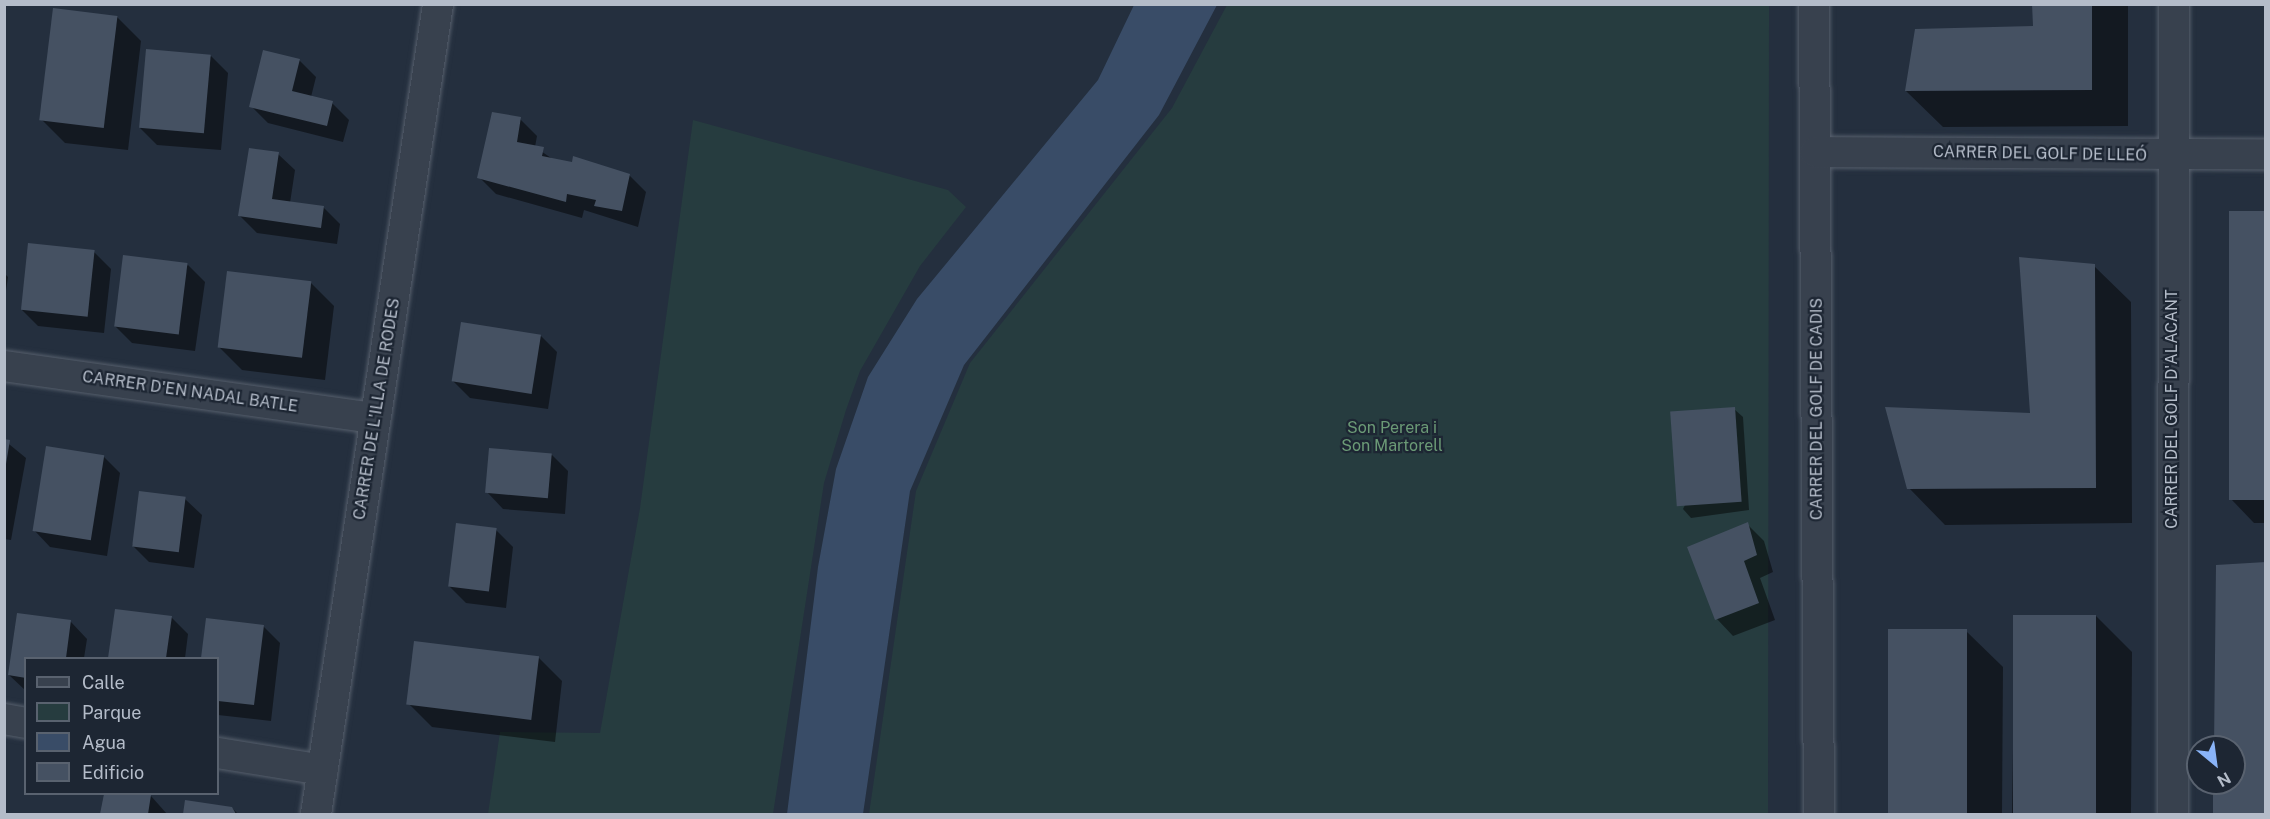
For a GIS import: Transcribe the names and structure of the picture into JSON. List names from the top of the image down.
{
  "streets": {
    "street": [
      "CARRER DEL GOLF DE LLEÓ",
      "CARRER D'EN NADAL BATLE",
      "CARRER DE L'ILLA DE RODES",
      "CARRER DEL GOLF DE CADIS",
      "CARRER DEL GOLF D'ALACANT"
    ]
  },
  "crossings": [
    ["CARRER DEL GOLF DE LLEÓ", "CARRER DEL GOLF DE CADIS"],
    ["CARRER DEL GOLF DE LLEÓ", "CARRER DEL GOLF D'ALACANT"],
    ["CARRER D'EN NADAL BATLE", "CARRER DE L'ILLA DE RODES"]
  ],
  "parks": ["Son Perera i Son Martorell"],
  "legend": [
    "Calle",
    "Parque",
    "Agua",
    "Edificio"
  ],
  "north": "bottom right"
}
